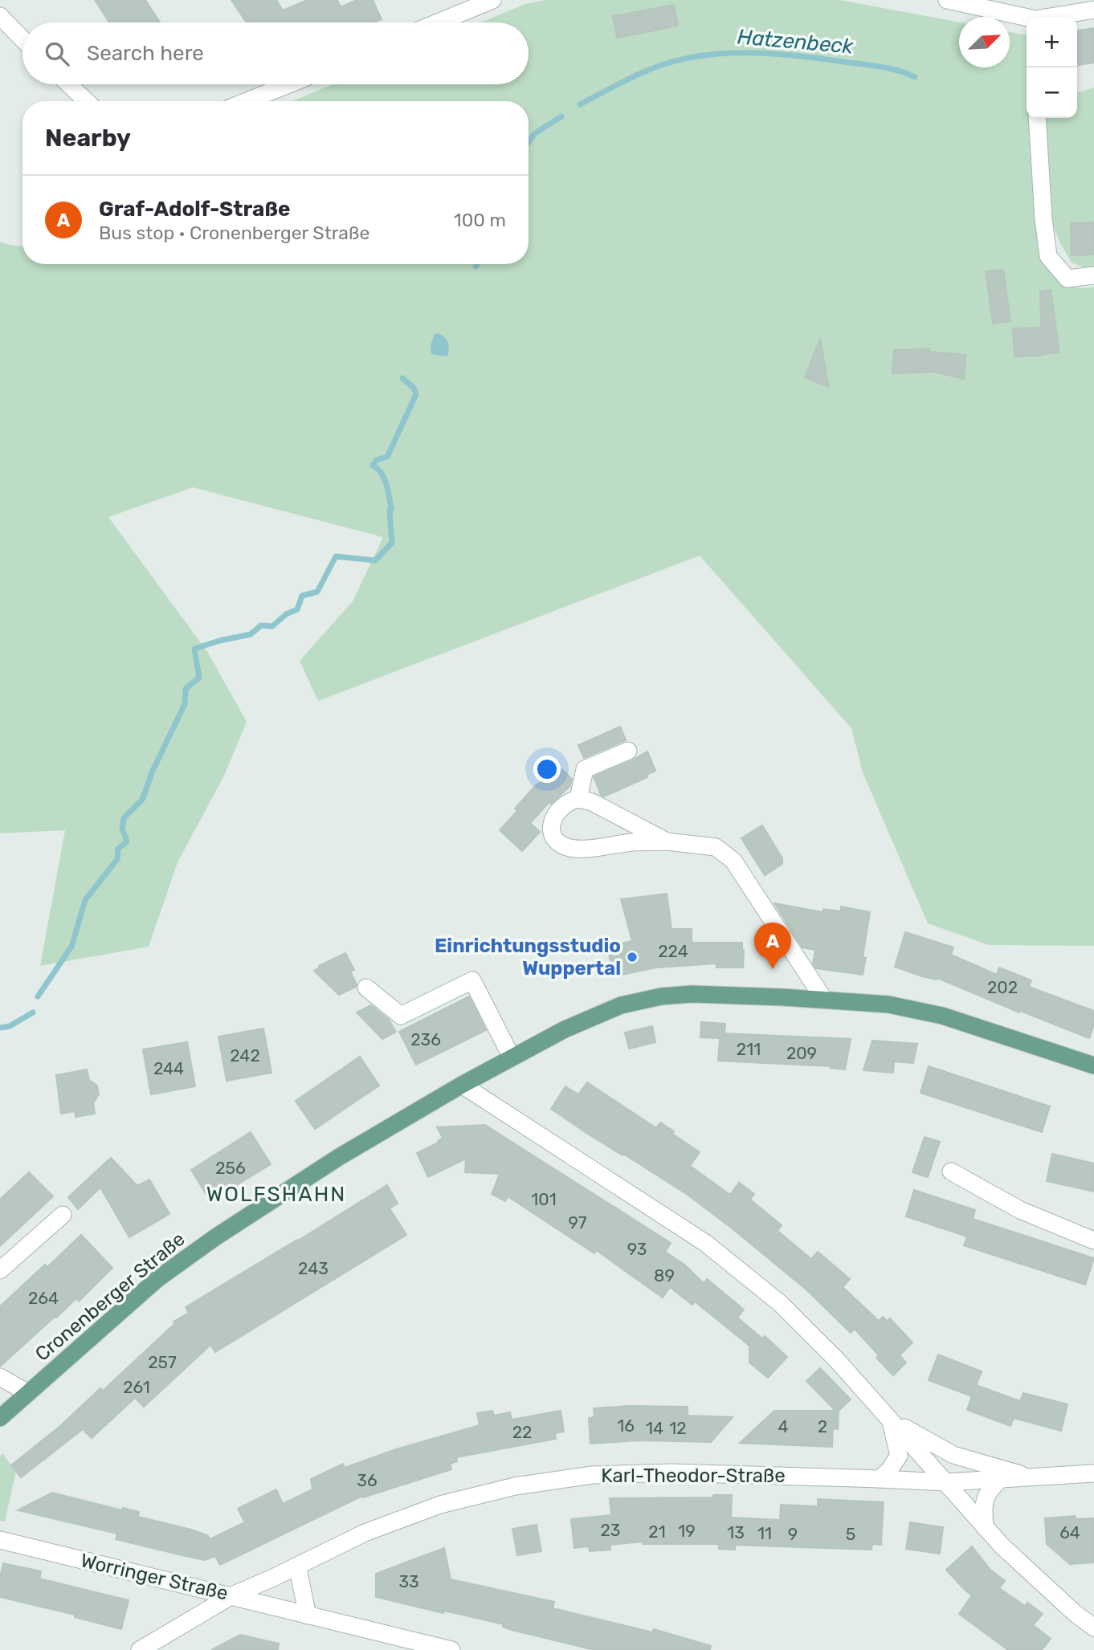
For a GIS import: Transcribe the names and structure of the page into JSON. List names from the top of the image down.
{
  "streets": {
    "main road": ["Cronenberger Straße"],
    "street": ["Karl-Theodor-Straße", "Worringer Straße"]
  },
  "crossings": [
    ["Karl-Theodor-Straße", "Worringer Straße"]
  ],
  "districts": ["WOLFSHAHN"],
  "water": ["Hatzenbeck"],
  "places": ["Einrichtungsstudio Wuppertal"],
  "house_numbers": [
    "224",
    "202",
    "236",
    "211",
    "209",
    "242",
    "244",
    "256",
    "101",
    "97",
    "93",
    "243",
    "89",
    "264",
    "257",
    "261",
    "16",
    "4",
    "2",
    "14",
    "12",
    "22",
    "36",
    "23",
    "19",
    "21",
    "13",
    "64",
    "11",
    "9",
    "5",
    "33"
  ],
  "north": "top right",
  "page": {
    "map_buttons": ["+", "−"],
    "search": "Search here",
    "heading": "Nearby",
    "list": [
      {
        "mark": "A",
        "name": "Graf-Adolf-Straße",
        "note": "Bus stop · Cronenberger Straße",
        "value": "100 m"
      }
    ],
    "pins": "A"
  }
}
